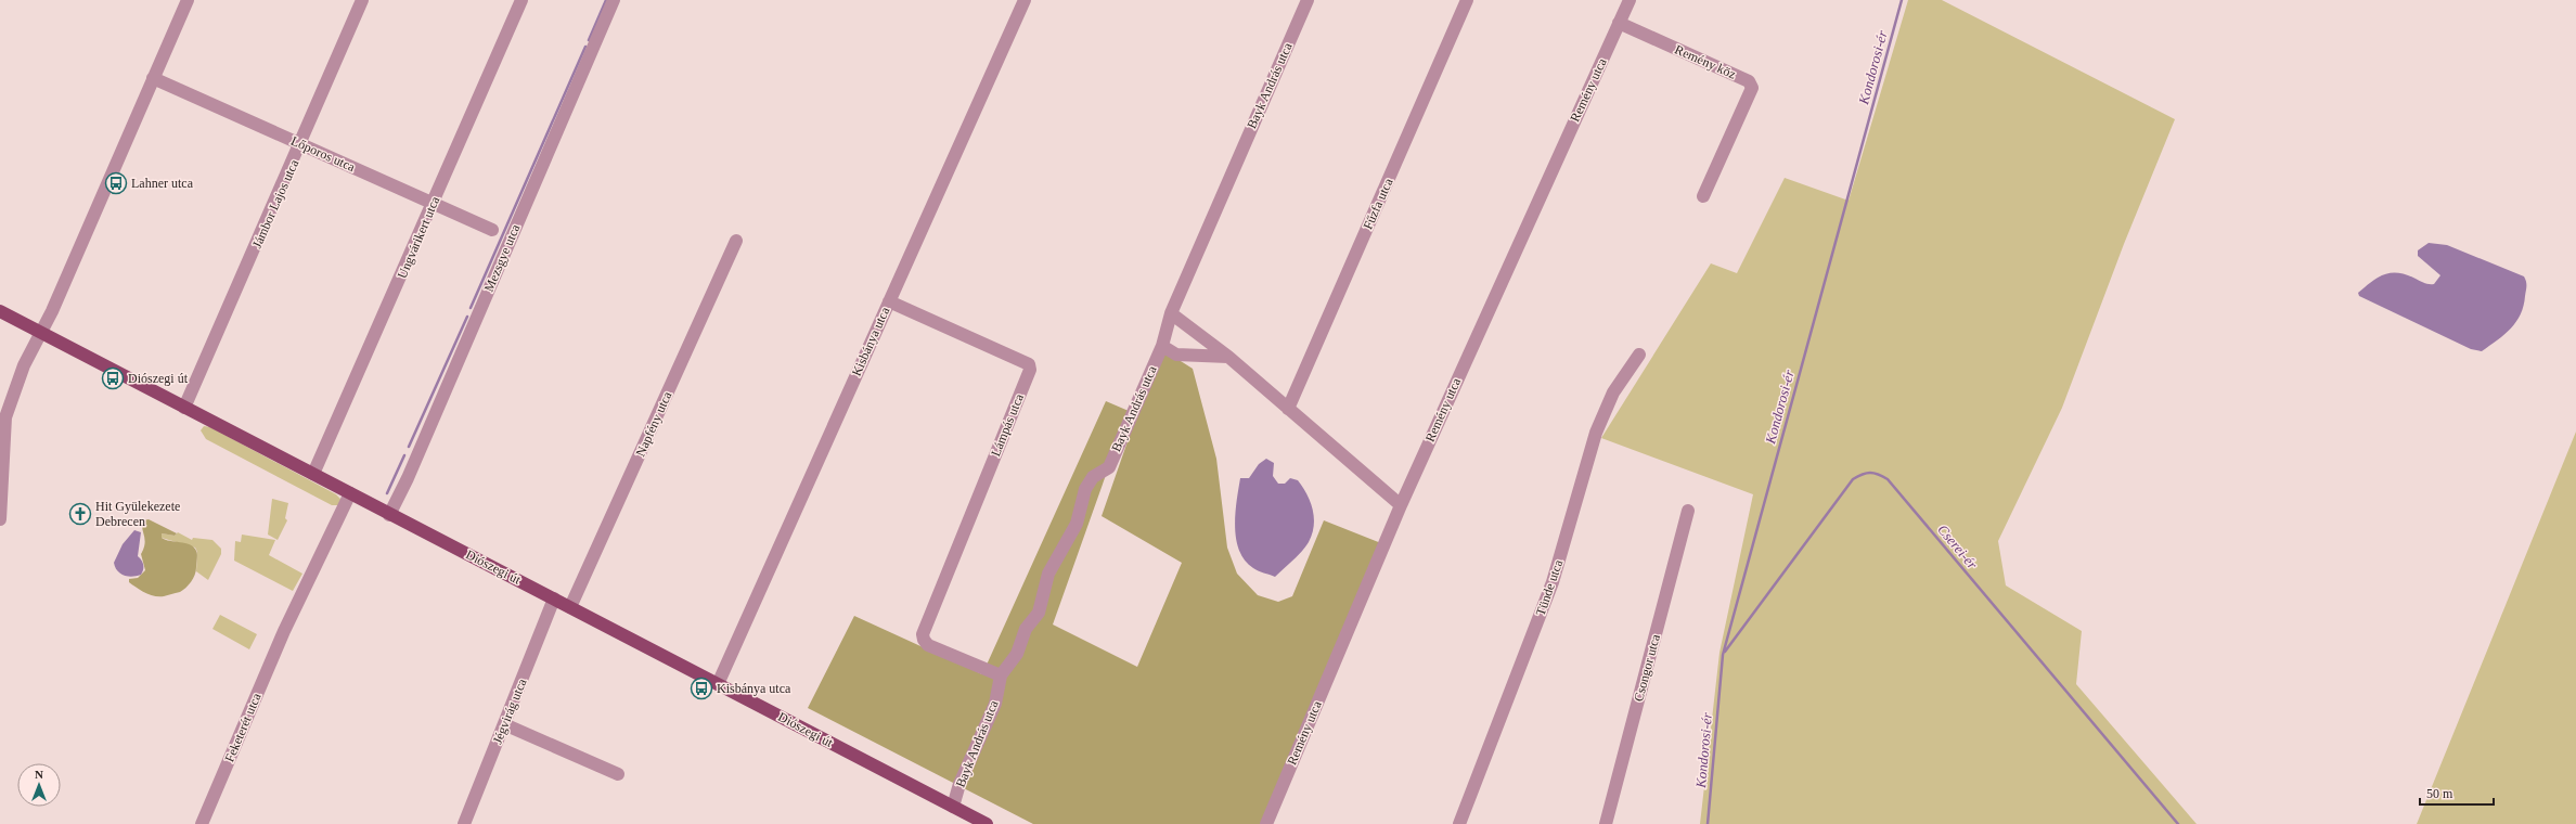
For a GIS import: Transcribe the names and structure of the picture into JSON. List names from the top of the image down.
{
  "streets": {
    "main road": ["Diószegi út"],
    "street": [
      "Remény köz",
      "Bayk András utca",
      "Remény utca",
      "Lőporos utca",
      "Jámbor Lajos utca",
      "Fűzfa utca",
      "Ungvárikert utca",
      "Mezsgye utca",
      "Kisbánya utca",
      "Napfény utca",
      "Lámpás utca",
      "Tünde utca",
      "Csongor utca",
      "Jégvirág utca",
      "Feketerét utca"
    ]
  },
  "crossings": [
    ["Remény köz", "Remény utca"],
    ["Bayk András utca", "Lámpás utca"],
    ["Bayk András utca", "Diószegi út"],
    ["Lőporos utca", "Jámbor Lajos utca"],
    ["Lőporos utca", "Ungvárikert utca"],
    ["Jámbor Lajos utca", "Diószegi út"],
    ["Ungvárikert utca", "Diószegi út"],
    ["Mezsgye utca", "Diószegi út"],
    ["Kisbánya utca", "Lámpás utca"],
    ["Kisbánya utca", "Diószegi út"],
    ["Napfény utca", "Diószegi út"],
    ["Diószegi út", "Jégvirág utca"],
    ["Diószegi út", "Feketerét utca"]
  ],
  "water": ["Kondorosi-ér", "Cserei-ér"],
  "places": {
    "bus stop": ["Lahner utca", "Diószegi út", "Kisbánya utca"],
    "church": ["Hit Gyülekezete Debrecen"]
  },
  "scale_bar": "50 m",
  "north": "top"
}
